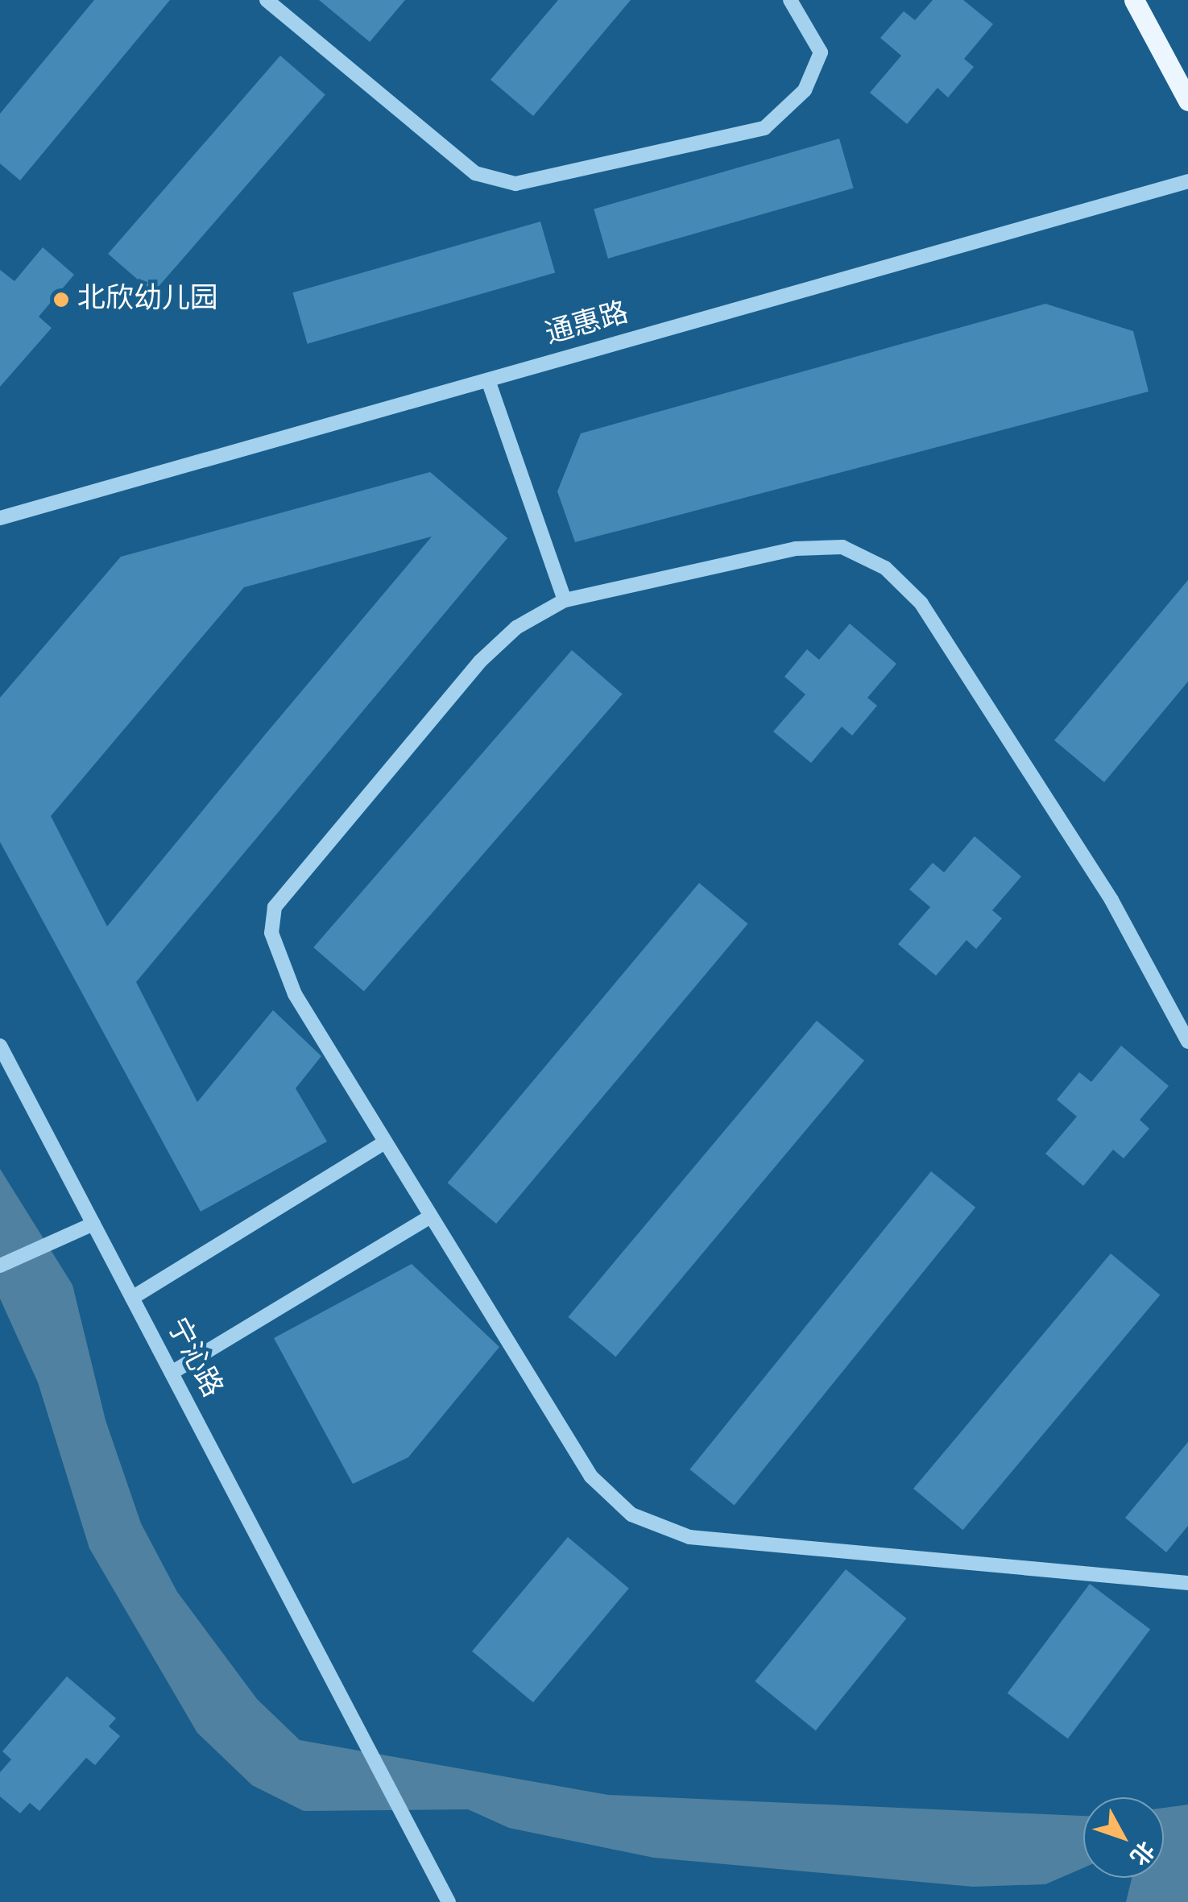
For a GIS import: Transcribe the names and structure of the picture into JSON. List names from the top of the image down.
{
  "streets": {
    "street": ["通惠路", "宁沁路"]
  },
  "places": ["北欣幼儿园"],
  "north": "bottom right"
}
